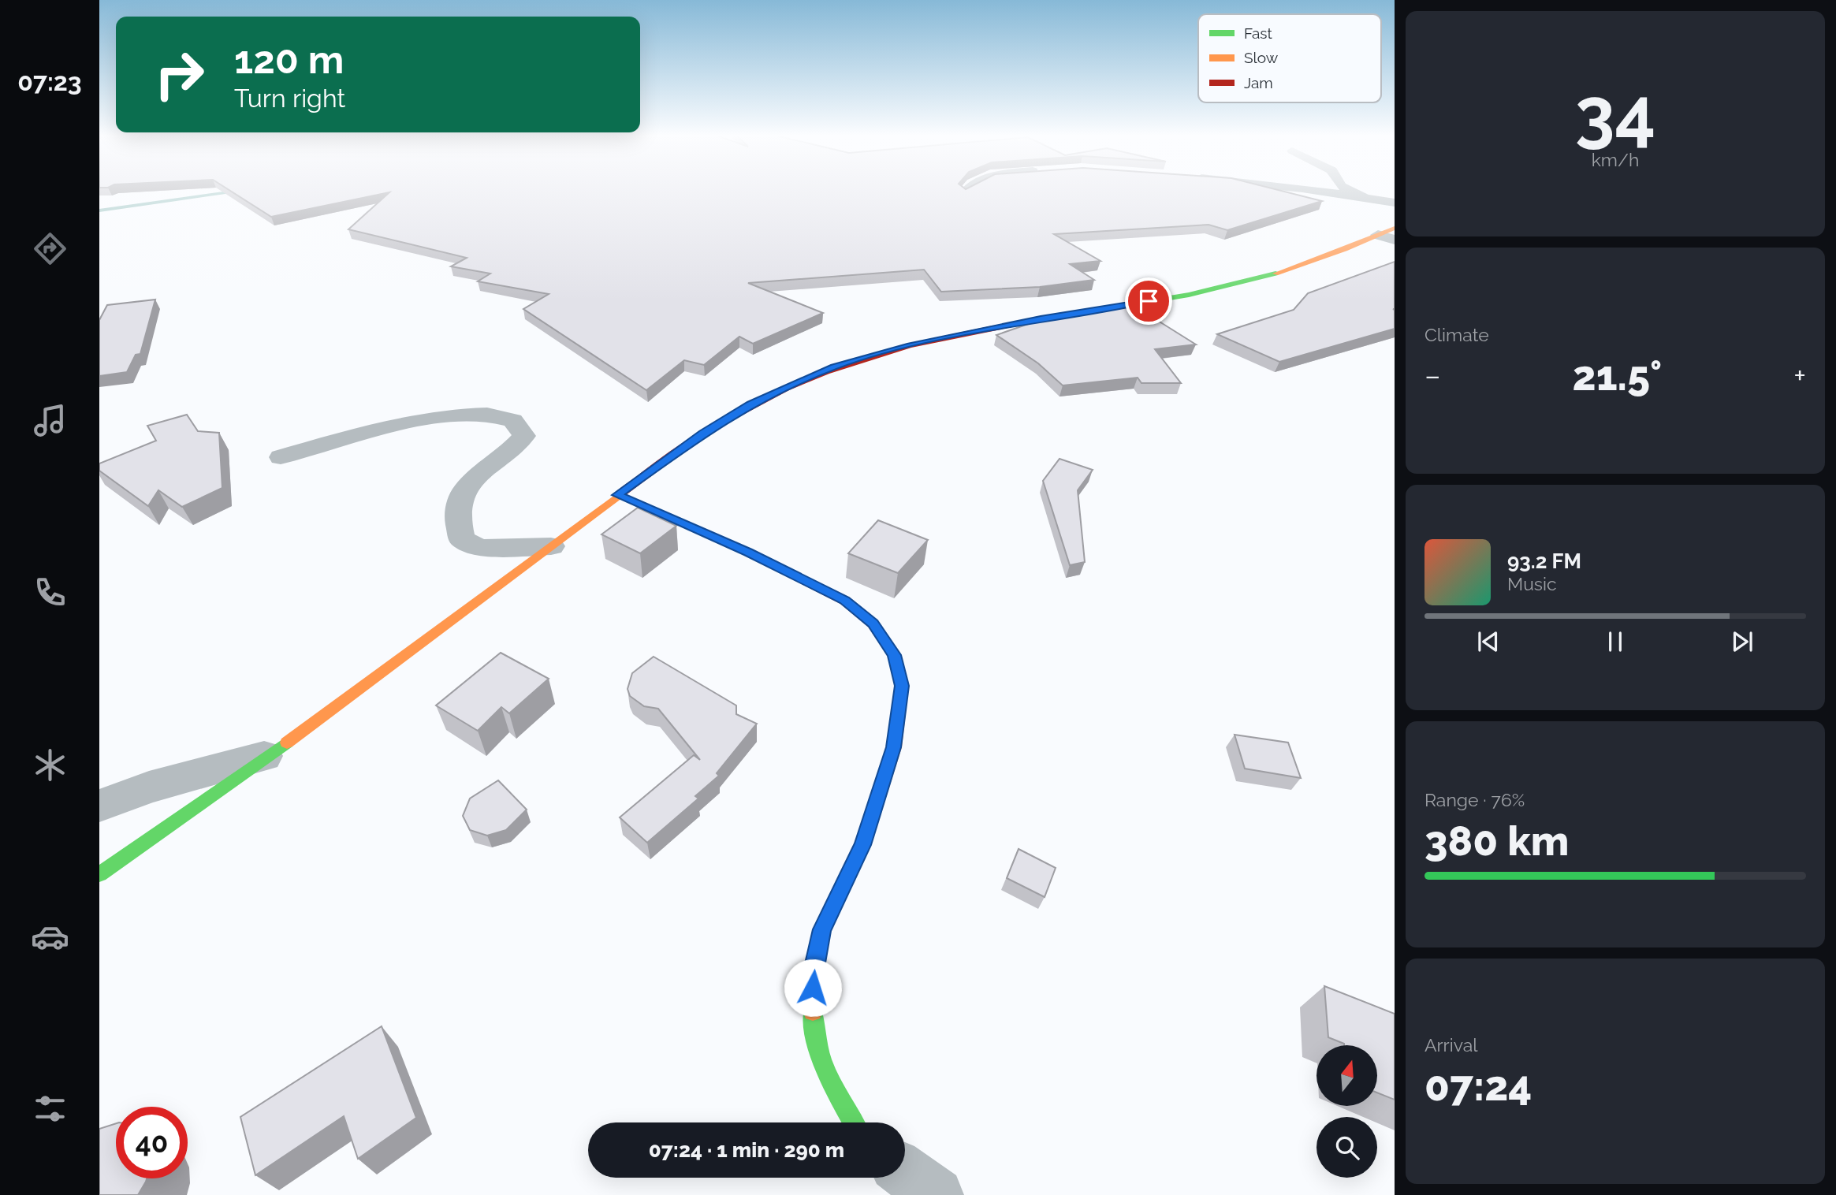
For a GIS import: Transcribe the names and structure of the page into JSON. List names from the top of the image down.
{
  "legend": ["Fast", "Slow", "Jam"],
  "north": "top",
  "page": {
    "tabs": "07:23",
    "tile": [
      ["34", "km/h"],
      "Climate",
      ["Range · 76%", "380 km"],
      ["Arrival", "07:24"]
    ],
    "turn": ["120 m", "Turn right"],
    "heat": ["−", "21.5°", "+"],
    "song": ["93.2 FM", "Music"],
    "limit": "40",
    "trip": "07:24 · 1 min · 290 m"
  }
}
